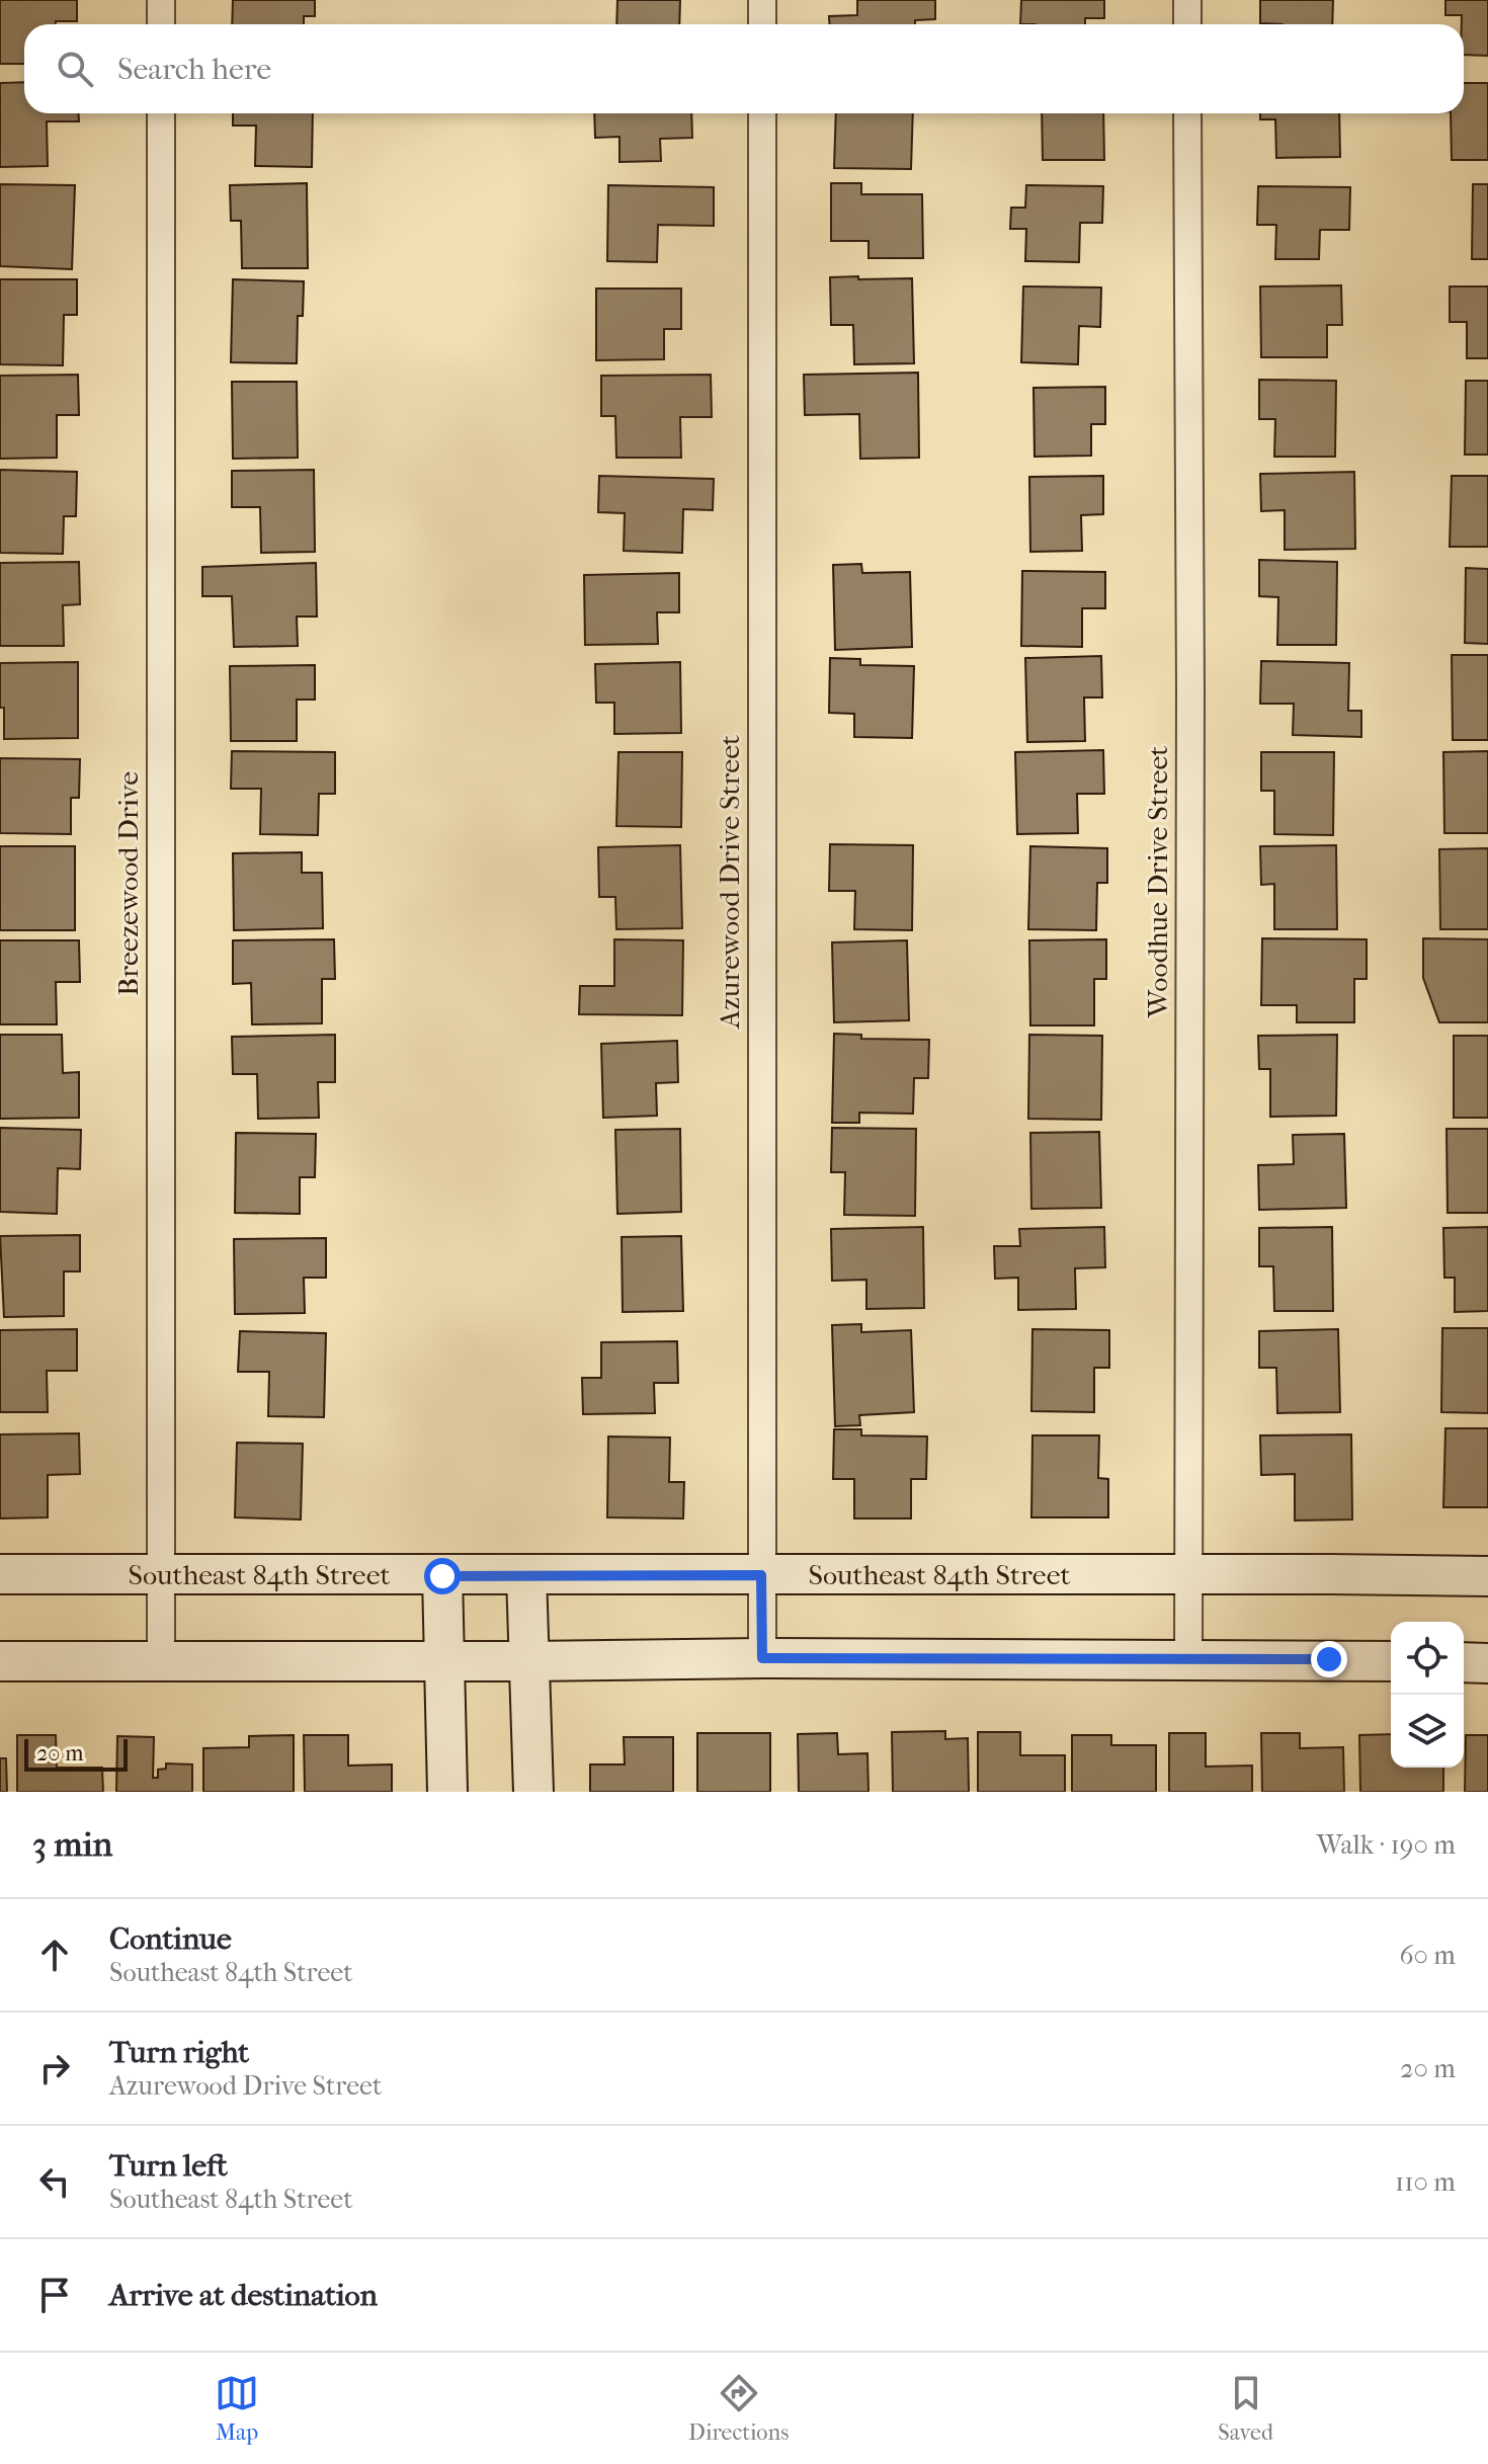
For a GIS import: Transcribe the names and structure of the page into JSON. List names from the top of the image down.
{
  "streets": {
    "street": [
      "Azurewood Drive Street",
      "Woodhue Drive Street",
      "Breezewood Drive",
      "Southeast 84th Street"
    ]
  },
  "crossings": [
    ["Azurewood Drive Street", "Southeast 84th Street"],
    ["Woodhue Drive Street", "Southeast 84th Street"],
    ["Breezewood Drive", "Southeast 84th Street"]
  ],
  "scale_bar": "20 m",
  "page": {
    "search": "Search here",
    "scale": "20 m",
    "heading": ["3 min", "Walk · 190 m"],
    "list": [
      ["Continue", "Southeast 84th Street", "60 m"],
      ["Turn right", "Azurewood Drive Street", "20 m"],
      ["Turn left", "Southeast 84th Street", "110 m"],
      "Arrive at destination"
    ],
    "nav": ["Map", "Directions", "Saved"]
  }
}
